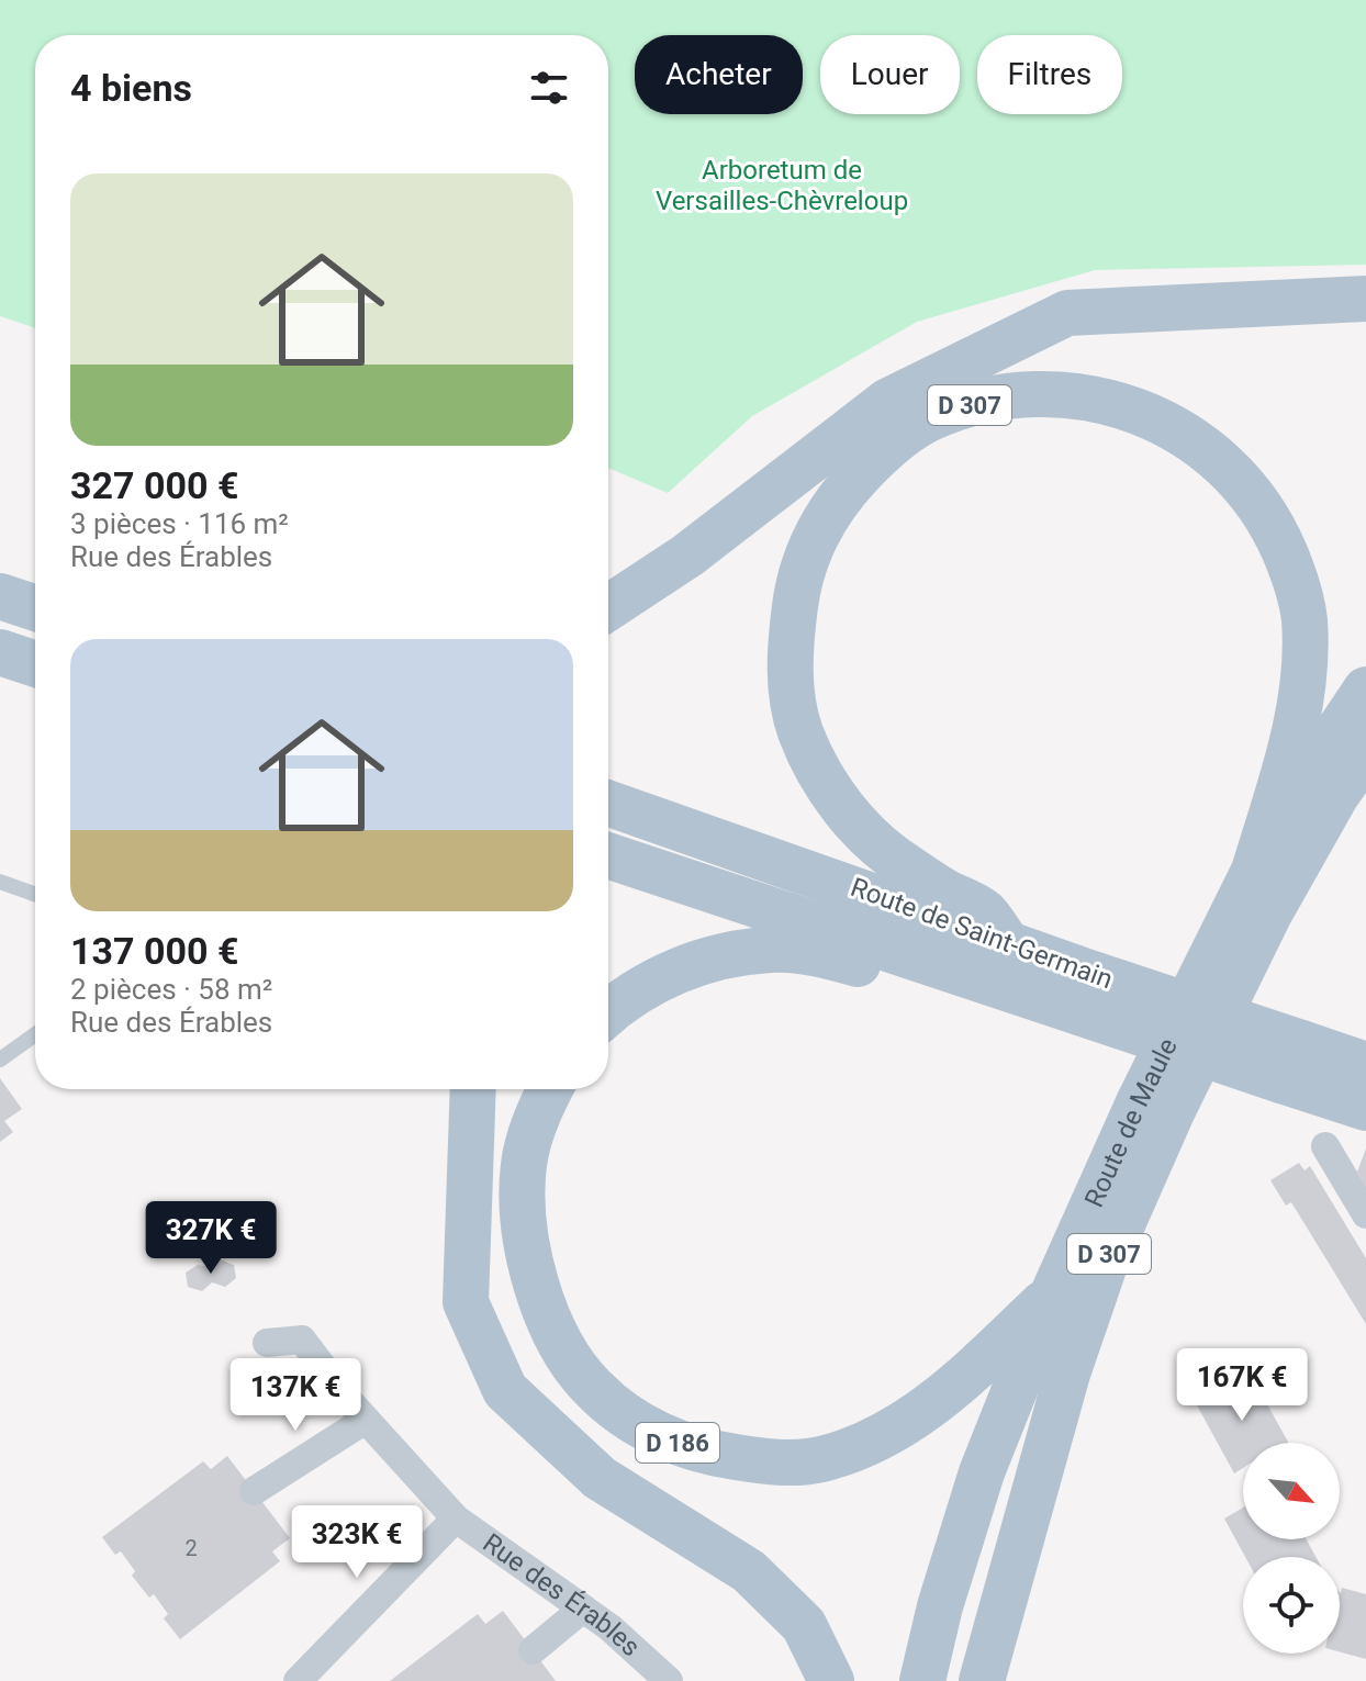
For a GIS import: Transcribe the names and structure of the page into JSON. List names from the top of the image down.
{
  "streets": {
    "main road": [
      "D 307",
      "Route de Saint-Germain",
      "Route de Maule",
      "D 186"
    ],
    "street": ["Rue des Érables"]
  },
  "crossings": [
    ["D 307", "Route de Saint-Germain"],
    ["D 307", "Route de Maule"],
    ["Route de Maule", "D 186"]
  ],
  "parks": ["Arboretum de Versailles-Chèvreloup"],
  "house_numbers": ["2"],
  "north": "bottom right",
  "page": {
    "chip": ["Acheter", "Louer", "Filtres"],
    "heading": "4 biens",
    "list": [
      {
        "name": "327 000 €",
        "note": "3 pièces · 116 m² · Rue des Érables"
      },
      {
        "name": "137 000 €",
        "note": "2 pièces · 58 m² · Rue des Érables"
      }
    ],
    "price": [
      "327K €",
      "167K €",
      "137K €",
      "323K €"
    ]
  }
}
